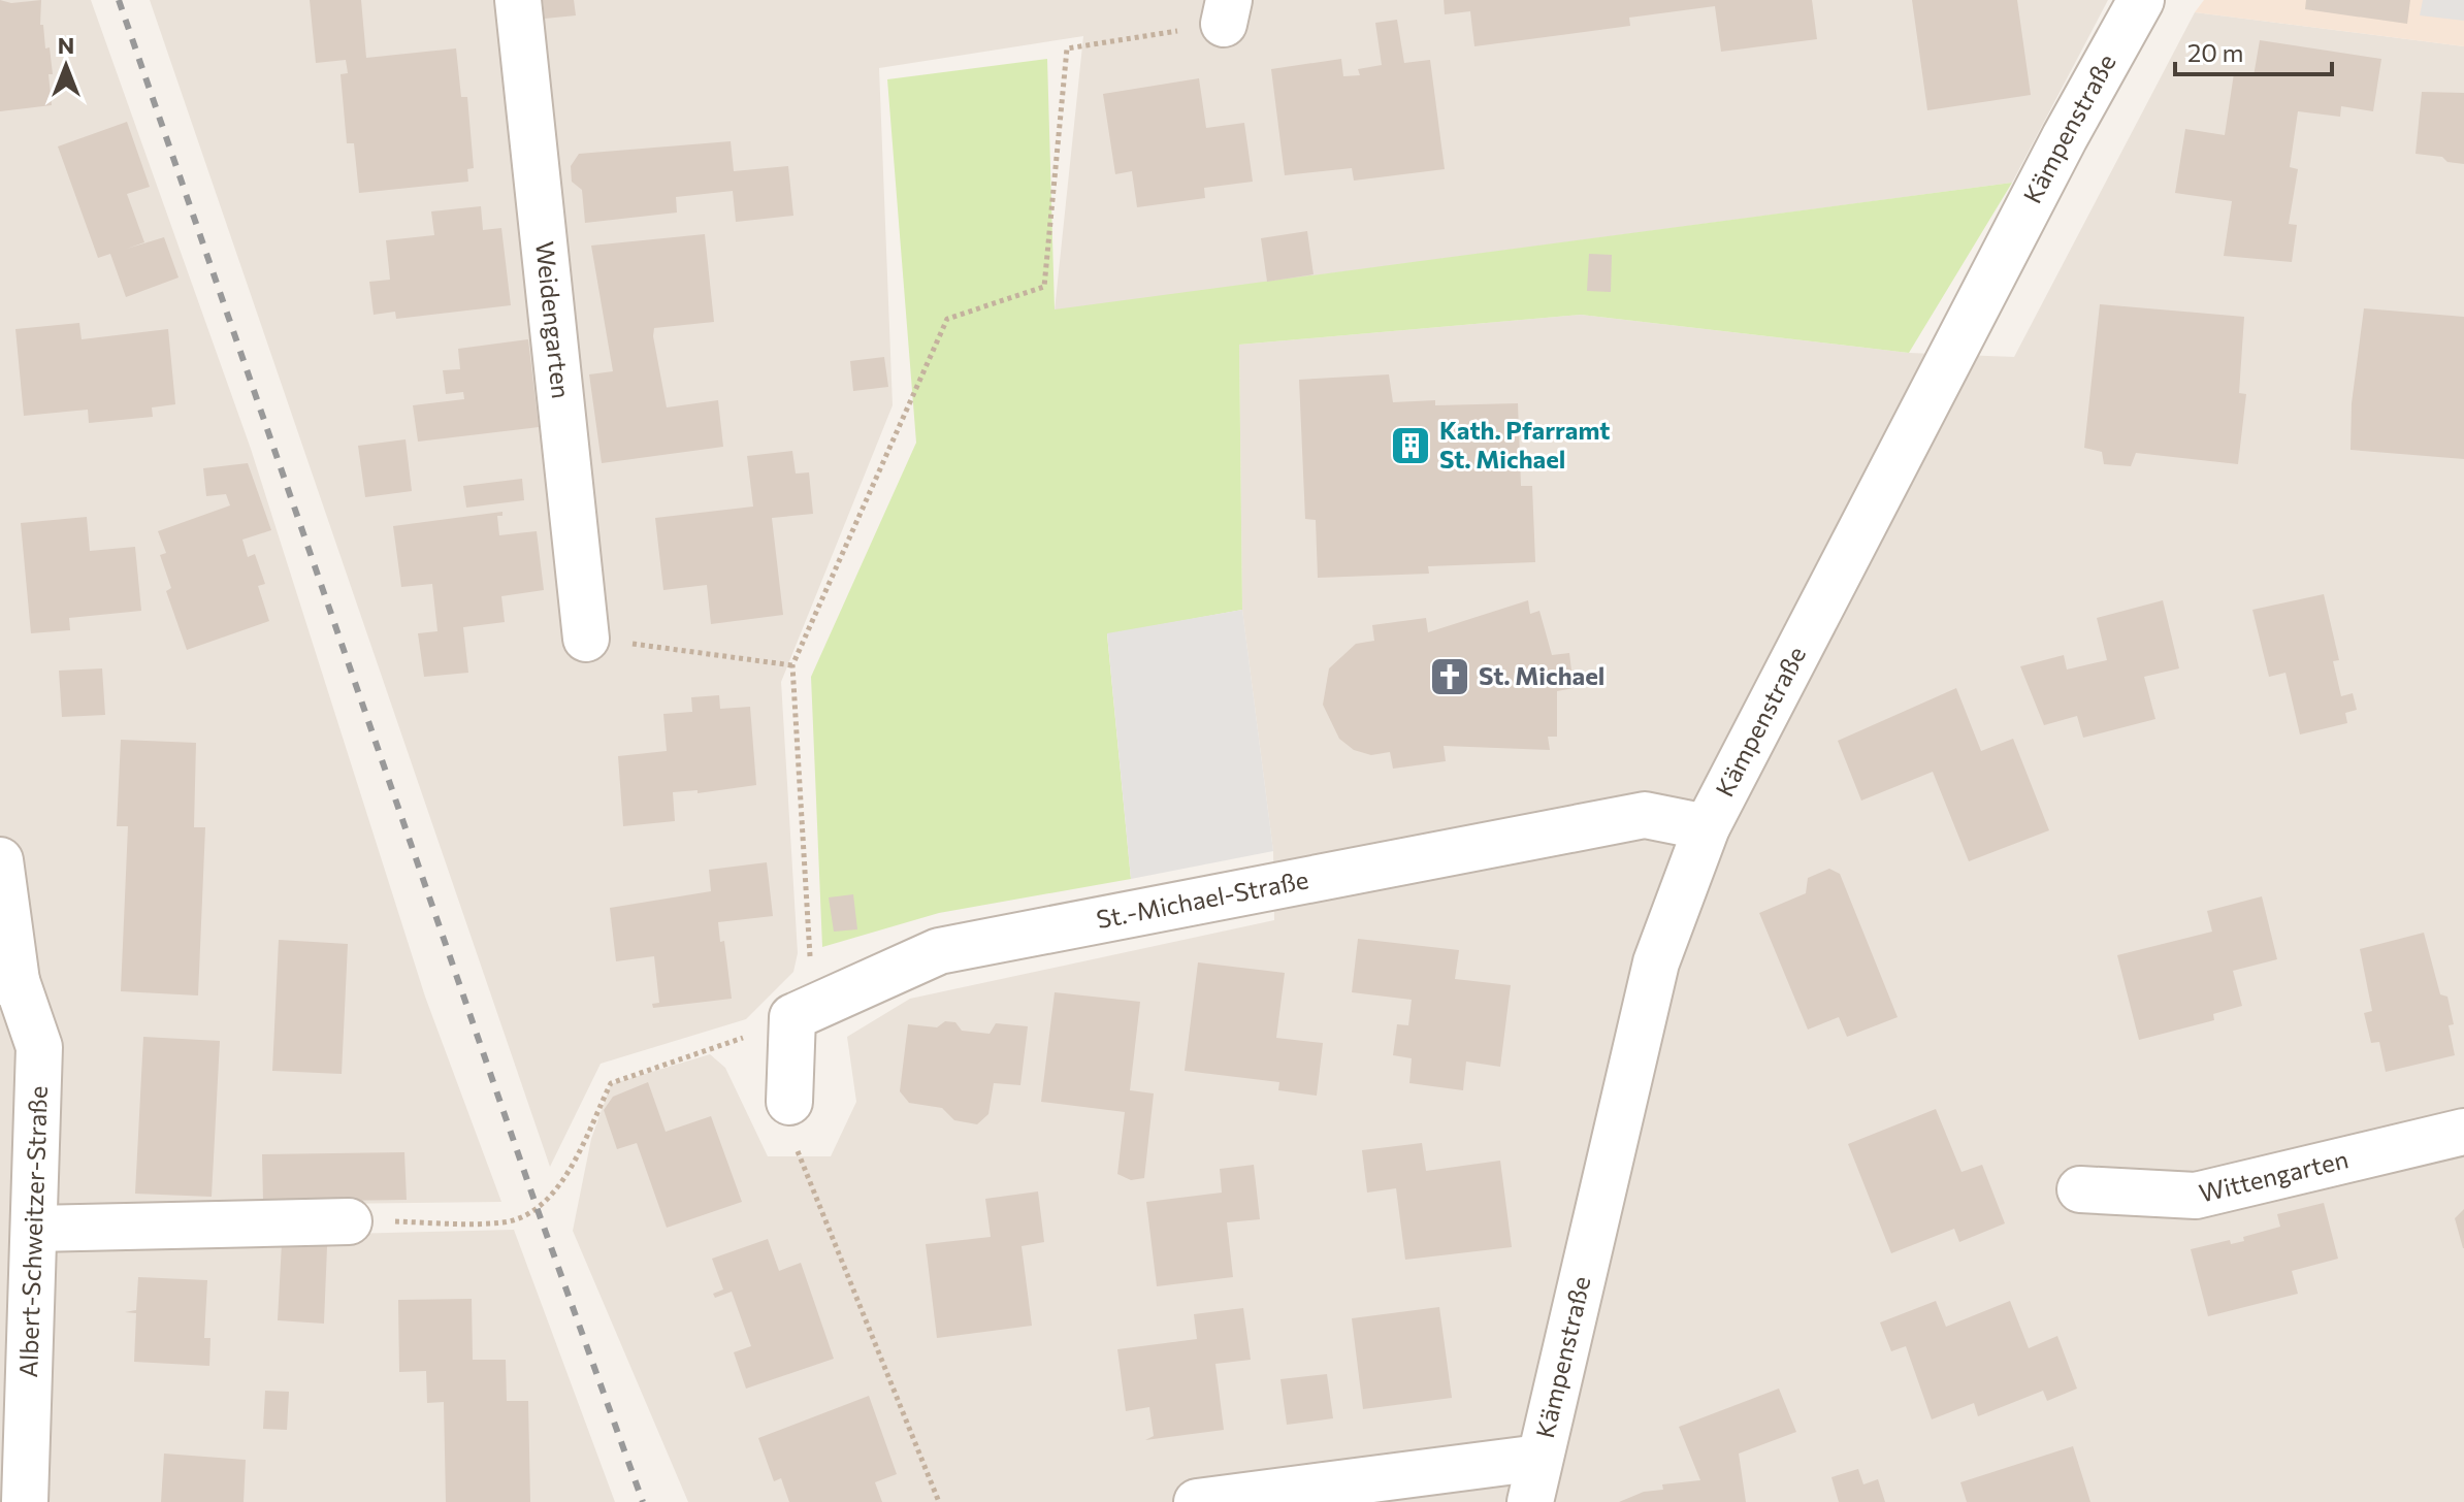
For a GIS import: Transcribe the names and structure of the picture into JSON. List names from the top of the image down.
{
  "streets": {
    "street": [
      "Kämpenstraße",
      "Weidengarten",
      "St.-Michael-Straße",
      "Wittengarten",
      "Albert-Schweitzer-Straße"
    ]
  },
  "crossings": [
    ["Kämpenstraße", "St.-Michael-Straße"]
  ],
  "places": {
    "building": ["Kath. Pfarramt St. Michael"],
    "church": ["St. Michael"]
  },
  "scale_bar": "20 m",
  "north": "top"
}
